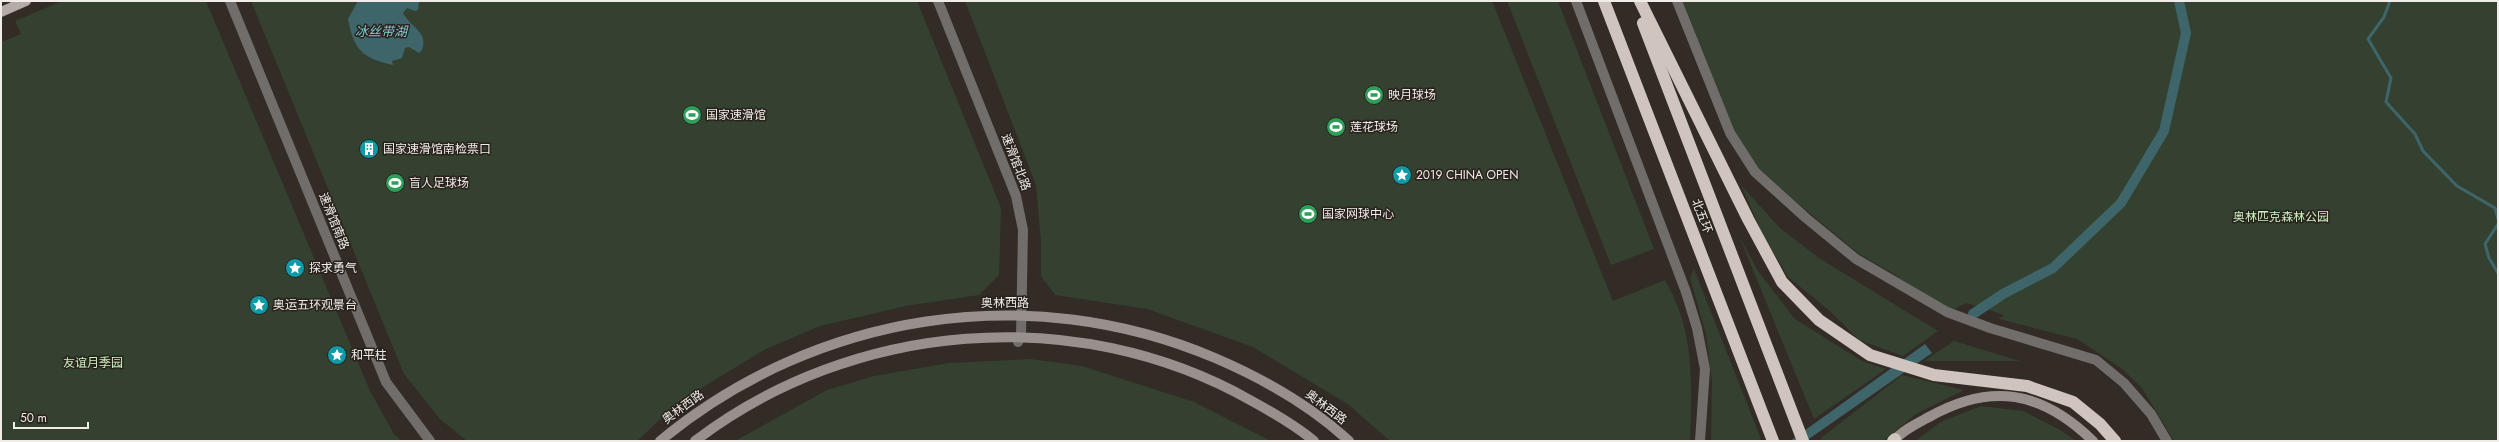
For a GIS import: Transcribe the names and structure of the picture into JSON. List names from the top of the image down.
{
  "streets": {
    "highway": ["北五环"],
    "main road": ["奥林西路"],
    "street": ["速滑馆北路", "速滑馆南路"]
  },
  "crossings": [
    ["速滑馆北路", "奥林西路"]
  ],
  "water": ["冰丝带湖"],
  "parks": ["奥林匹克森林公园", "友谊月季园"],
  "places": {
    "sports": [
      "映月球场",
      "国家速滑馆",
      "莲花球场",
      "盲人足球场",
      "国家网球中心"
    ],
    "building": ["国家速滑馆南检票口"],
    "place": [
      "2019 CHINA OPEN",
      "探求勇气",
      "奥运五环观景台",
      "和平柱"
    ]
  },
  "scale_bar": "50 m"
}
